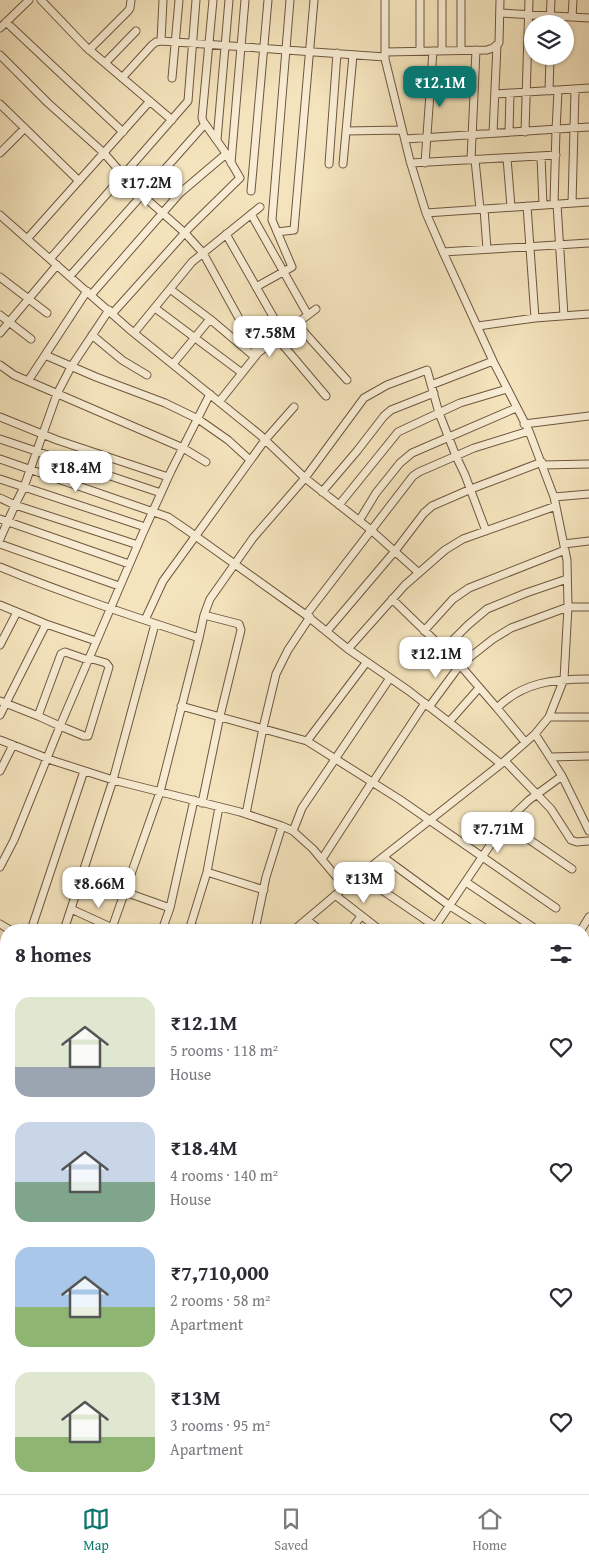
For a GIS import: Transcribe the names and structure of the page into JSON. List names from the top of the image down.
{
  "page": {
    "price": [
      "₹12.1M",
      "₹17.2M",
      "₹7.58M",
      "₹18.4M",
      "₹12.1M",
      "₹7.71M",
      "₹13M",
      "₹8.66M"
    ],
    "heading": "8 homes",
    "list": [
      {
        "name": "₹12.1M",
        "note": "5 rooms · 118 m² · House"
      },
      {
        "name": "₹18.4M",
        "note": "4 rooms · 140 m² · House"
      },
      {
        "name": "₹7,710,000",
        "note": "2 rooms · 58 m² · Apartment"
      },
      {
        "name": "₹13M",
        "note": "3 rooms · 95 m² · Apartment"
      }
    ],
    "tabs": ["Map", "Saved", "Home"]
  }
}
